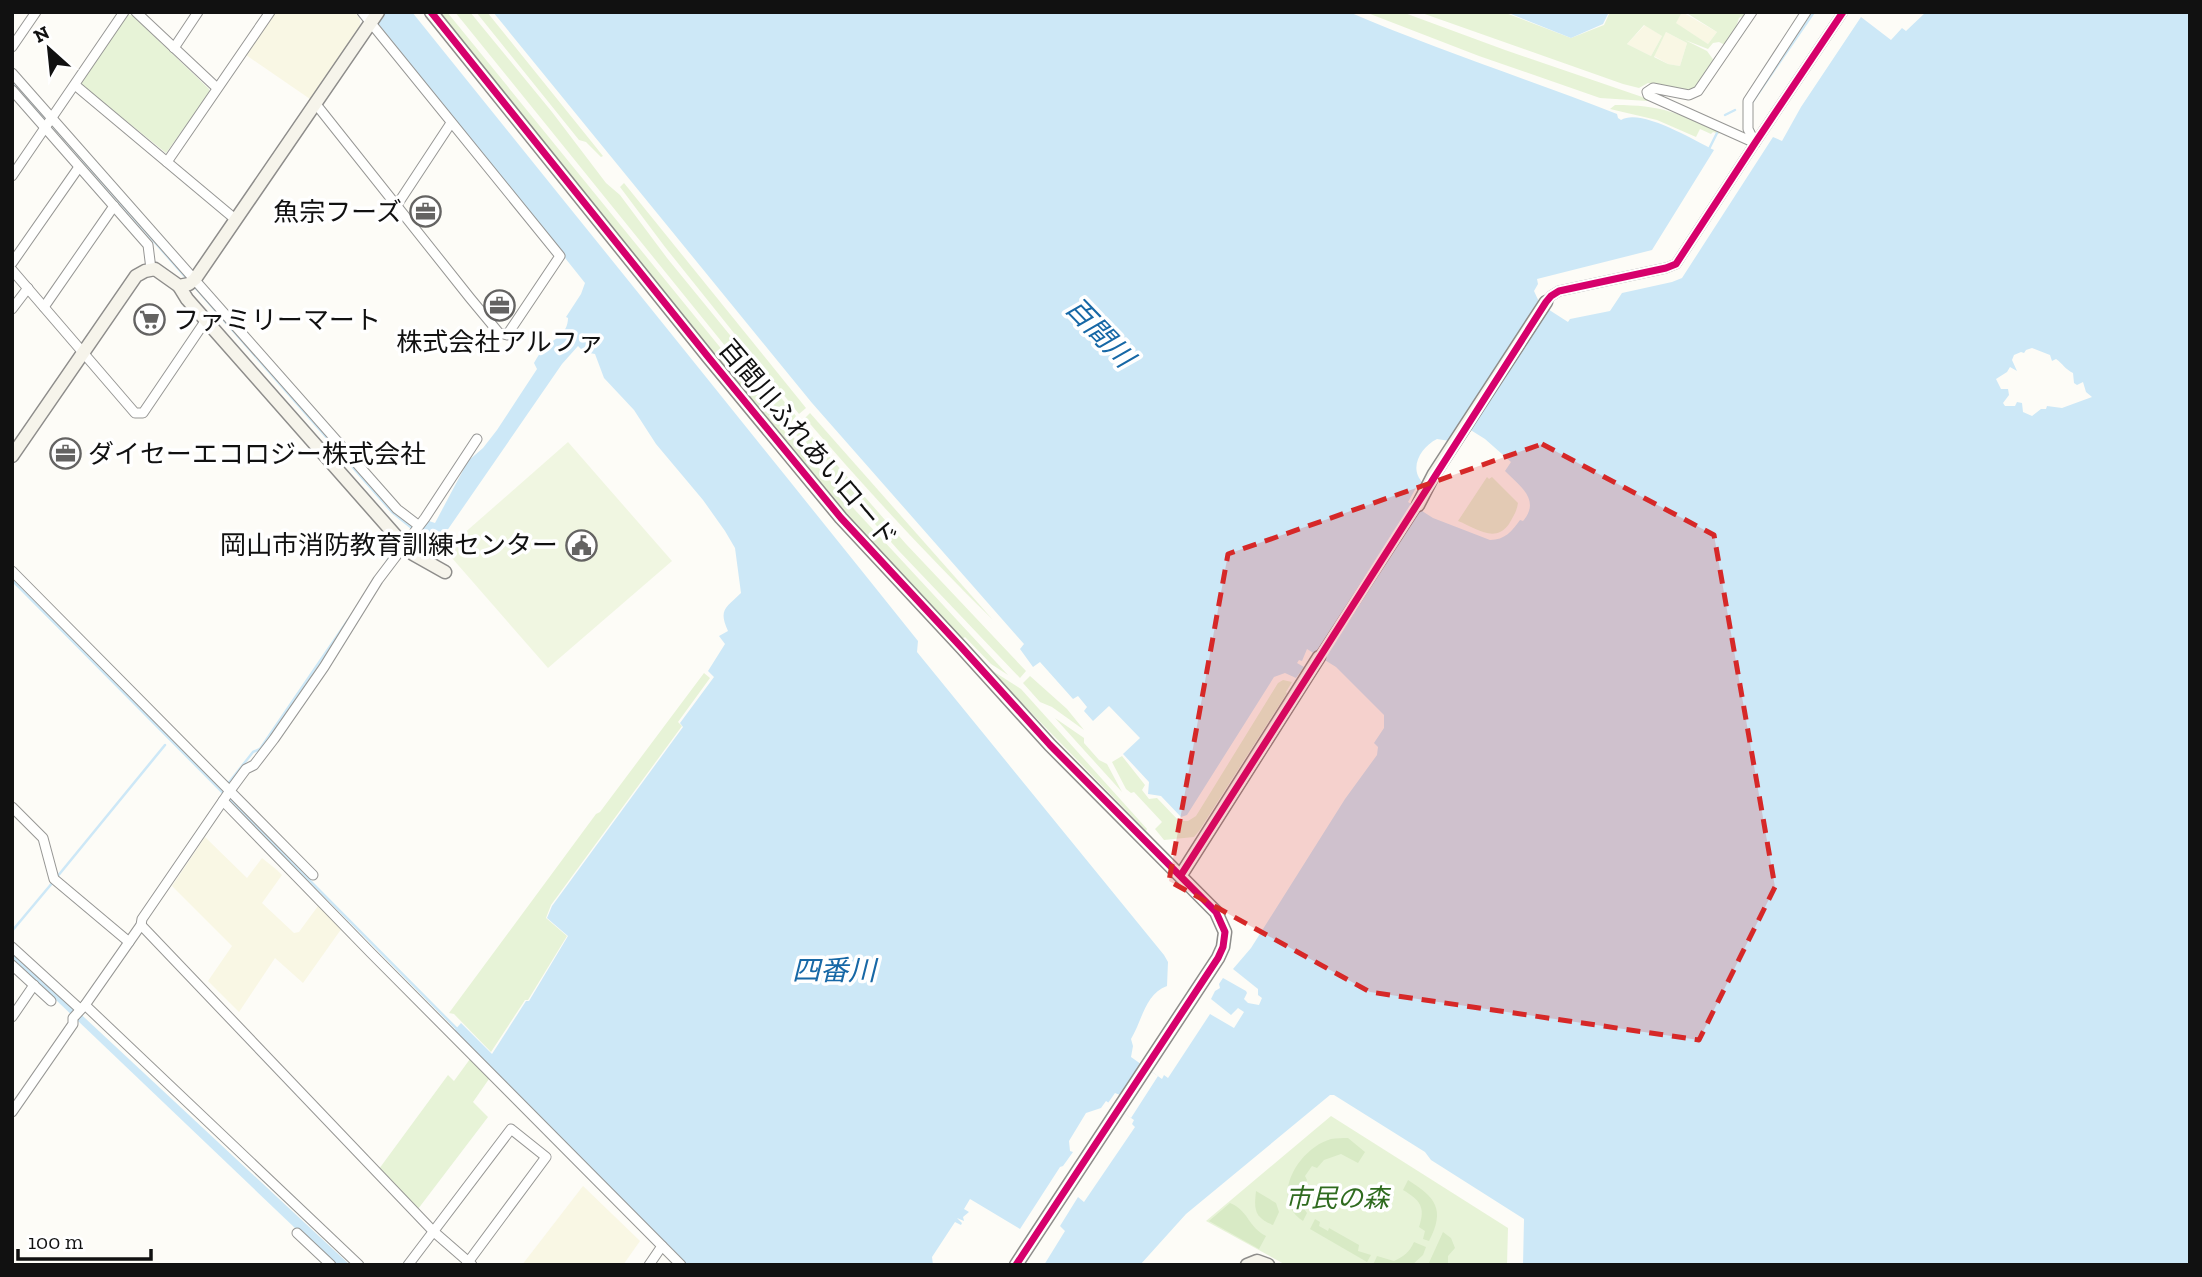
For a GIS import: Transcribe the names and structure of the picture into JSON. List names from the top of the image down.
{
  "streets": {
    "street": ["百間川ふれあいロード"]
  },
  "water": ["百間川", "四番川"],
  "parks": ["市民の森"],
  "places": {
    "office": ["魚宗フーズ", "株式会社アルファ", "ダイセーエコロジー株式会社"],
    "supermarket": ["ファミリーマート"],
    "public building": ["岡山市消防教育訓練センター"]
  },
  "scale_bar": "100 m",
  "north": "top left"
}
